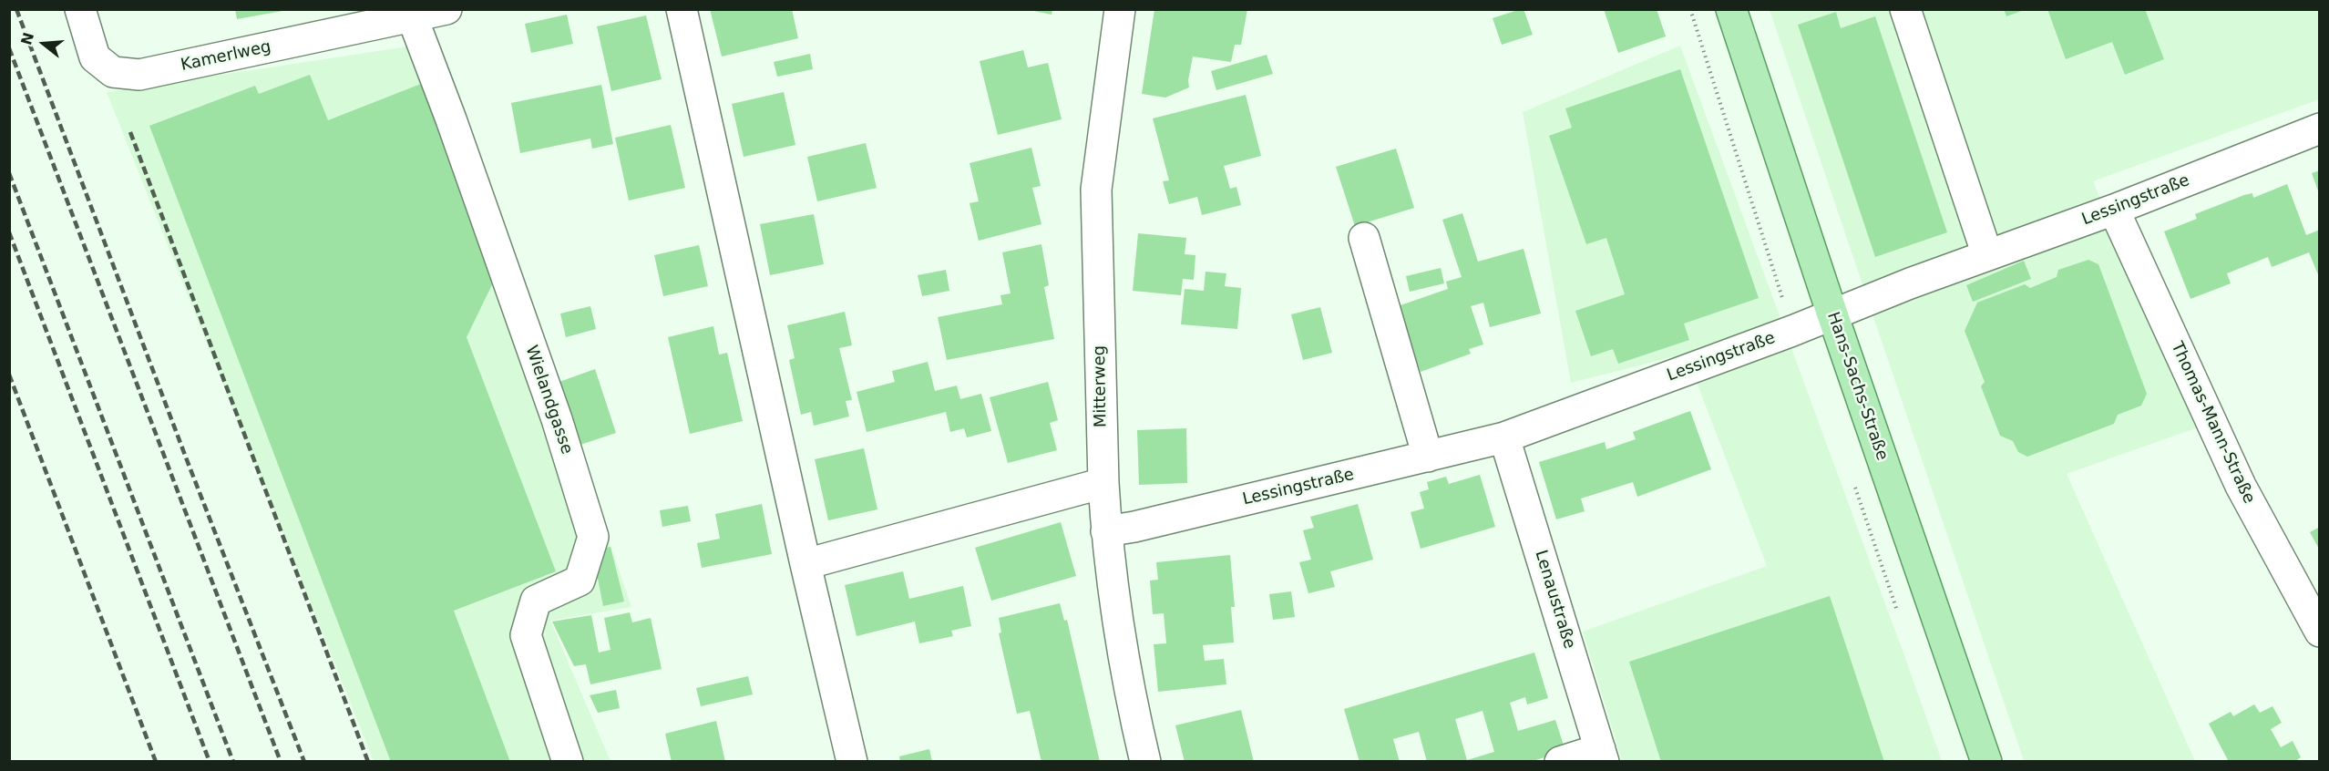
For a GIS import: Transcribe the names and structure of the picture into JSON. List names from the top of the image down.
{
  "streets": {
    "main road": ["Hans-Sachs-Straße"],
    "street": [
      "Kamerlweg",
      "Lessingstraße",
      "Mitterweg",
      "Wielandgasse",
      "Thomas-Mann-Straße",
      "Lenaustraße"
    ]
  },
  "crossings": [
    ["Kamerlweg", "Wielandgasse"],
    ["Lessingstraße", "Mitterweg"],
    ["Lessingstraße", "Hans-Sachs-Straße"],
    ["Lessingstraße", "Thomas-Mann-Straße"],
    ["Lessingstraße", "Lenaustraße"]
  ],
  "north": "left"
}
